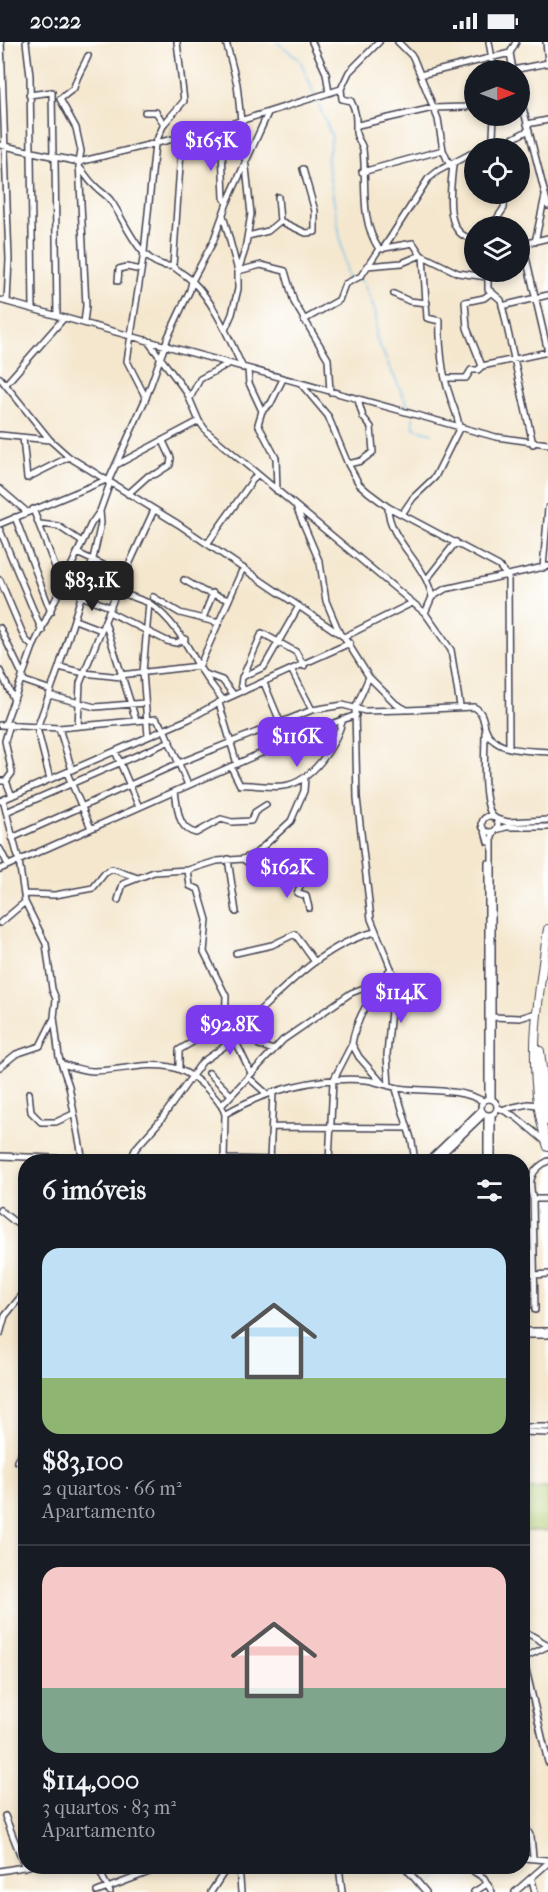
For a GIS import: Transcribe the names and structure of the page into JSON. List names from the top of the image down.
{
  "north": "right",
  "page": {
    "status": "20:22",
    "price": [
      "$165K",
      "$83.1K",
      "$116K",
      "$162K",
      "$114K",
      "$92.8K"
    ],
    "heading": "6 imóveis",
    "list": [
      {
        "name": "$83,100",
        "note": "2 quartos · 66 m² · Apartamento"
      },
      {
        "name": "$114,000",
        "note": "3 quartos · 83 m² · Apartamento"
      }
    ]
  }
}
